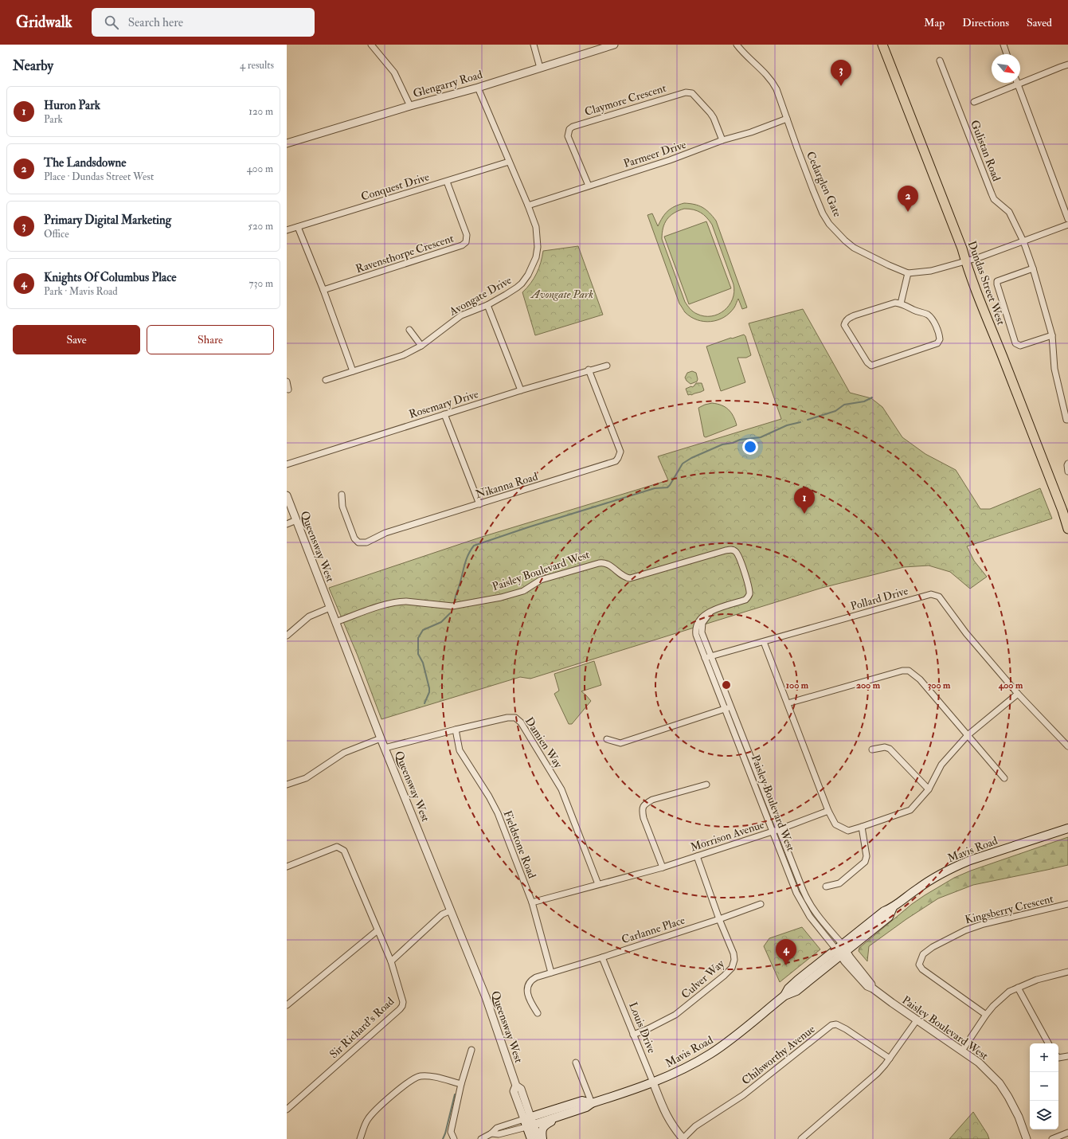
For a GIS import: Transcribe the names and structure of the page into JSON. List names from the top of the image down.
{
  "streets": {
    "main road": ["Dundas Street West", "Queensway West", "Mavis Road"],
    "street": [
      "Glengarry Road",
      "Claymore Crescent",
      "Gulistan Road",
      "Parmeer Drive",
      "Cedarglen Gate",
      "Conquest Drive",
      "Ravensthorpe Crescent",
      "Avongate Drive",
      "Rosemary Drive",
      "Nikanna Road",
      "Paisley Boulevard West",
      "Pollard Drive",
      "Damien Way",
      "Morrison Avenue",
      "Fieldstone Road",
      "Kingsberry Crescent",
      "Carlanne Place",
      "Culver Way",
      "Sir Richard's Road",
      "Louis Drive",
      "Chilsworthy Avenue"
    ]
  },
  "crossings": [
    ["Glengarry Road", "Avongate Drive"],
    ["Claymore Crescent", "Parmeer Drive"],
    ["Gulistan Road", "Cedarglen Gate"],
    ["Parmeer Drive", "Cedarglen Gate"],
    ["Parmeer Drive", "Avongate Drive"],
    ["Cedarglen Gate", "Dundas Street West"],
    ["Conquest Drive", "Ravensthorpe Crescent"],
    ["Conquest Drive", "Avongate Drive"],
    ["Rosemary Drive", "Nikanna Road"],
    ["Queensway West", "Paisley Boulevard West"],
    ["Queensway West", "Damien Way"],
    ["Queensway West", "Mavis Road"],
    ["Paisley Boulevard West", "Pollard Drive"],
    ["Paisley Boulevard West", "Morrison Avenue"],
    ["Paisley Boulevard West", "Mavis Road"],
    ["Damien Way", "Morrison Avenue"],
    ["Damien Way", "Fieldstone Road"],
    ["Morrison Avenue", "Fieldstone Road"],
    ["Morrison Avenue", "Culver Way"],
    ["Fieldstone Road", "Carlanne Place"],
    ["Mavis Road", "Louis Drive"],
    ["Carlanne Place", "Culver Way"],
    ["Carlanne Place", "Louis Drive"],
    ["Culver Way", "Louis Drive"],
    ["Louis Drive", "Chilsworthy Avenue"]
  ],
  "parks": ["Avongate Park"],
  "north": "bottom right",
  "page": {
    "header": "Gridwalk",
    "search": "Search here",
    "nav": ["Map", "Directions", "Saved"],
    "heading": ["Nearby", "4 results"],
    "pins": [
      "3",
      "2",
      "1",
      "4"
    ],
    "list": [
      {
        "mark": "1",
        "name": "Huron Park",
        "note": "Park",
        "value": "120 m"
      },
      {
        "mark": "2",
        "name": "The Landsdowne",
        "note": "Place · Dundas Street West",
        "value": "400 m"
      },
      {
        "mark": "3",
        "name": "Primary Digital Marketing",
        "note": "Office",
        "value": "520 m"
      },
      {
        "mark": "4",
        "name": "Knights Of Columbus Place",
        "note": "Park · Mavis Road",
        "value": "730 m"
      }
    ],
    "buttons": ["Save", "Share"],
    "map_buttons": ["+", "−"]
  },
  "rings": [
    "100 m",
    "200 m",
    "300 m",
    "400 m"
  ]
}
